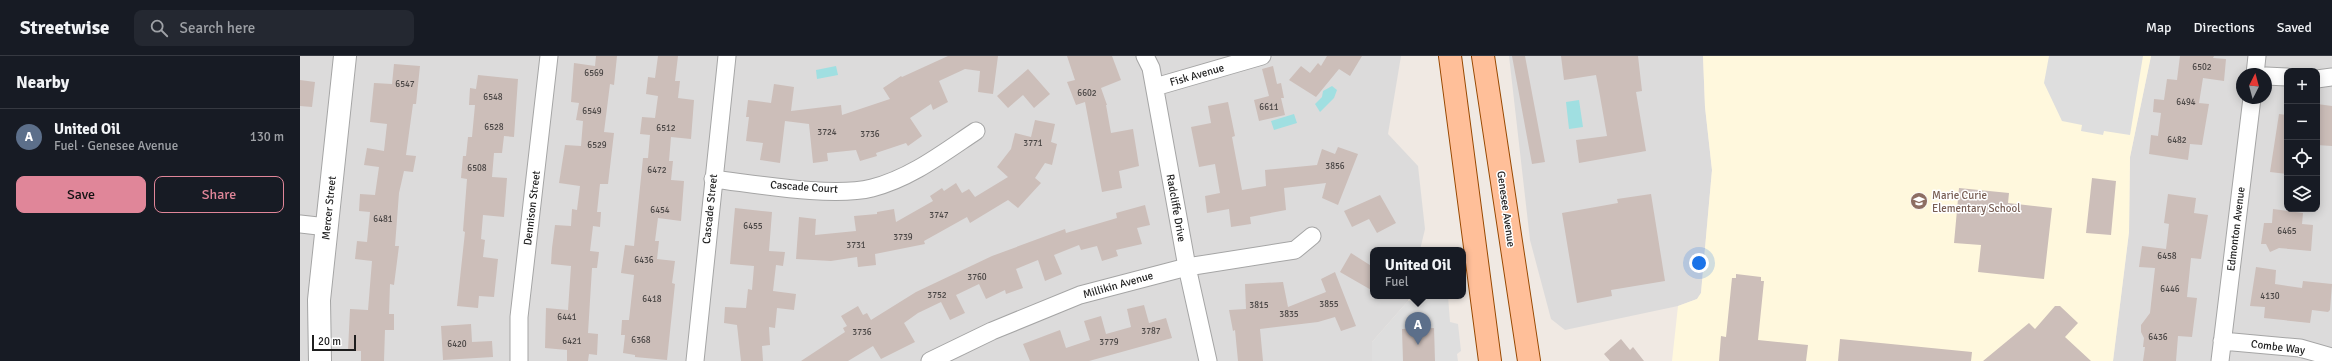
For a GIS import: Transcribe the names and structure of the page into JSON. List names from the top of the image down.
{
  "streets": {
    "main road": ["Genesee Avenue"],
    "street": [
      "Fisk Avenue",
      "Cascade Court",
      "Mercer Street",
      "Dennison Street",
      "Radcliffe Drive",
      "Cascade Street",
      "Edmonton Avenue",
      "Millikin Avenue",
      "Combe Way"
    ]
  },
  "crossings": [
    ["Fisk Avenue", "Radcliffe Drive"],
    ["Cascade Court", "Cascade Street"],
    ["Radcliffe Drive", "Millikin Avenue"],
    ["Edmonton Avenue", "Combe Way"]
  ],
  "places": {
    "school or university": ["Marie Curie Elementary School"]
  },
  "house_numbers": [
    "6502",
    "6569",
    "6547",
    "6602",
    "6548",
    "6494",
    "6611",
    "6549",
    "6528",
    "6512",
    "3724",
    "3736",
    "6482",
    "3771",
    "6529",
    "3856",
    "6508",
    "6472",
    "6454",
    "3747",
    "6481",
    "6455",
    "6465",
    "3739",
    "3731",
    "6458",
    "6436",
    "3760",
    "6446",
    "3752",
    "4130",
    "6418",
    "3855",
    "3815",
    "3835",
    "6441",
    "3787",
    "3736",
    "6436",
    "6368",
    "6421",
    "3779",
    "6420"
  ],
  "scale_bar": "20 m",
  "north": "top",
  "page": {
    "header": "Streetwise",
    "search": "Search here",
    "nav": ["Map", "Directions", "Saved"],
    "heading": "Nearby",
    "map_buttons": ["+", "−"],
    "list": [
      {
        "mark": "A",
        "name": "United Oil",
        "note": "Fuel · Genesee Avenue",
        "value": "130 m"
      }
    ],
    "buttons": ["Save", "Share"],
    "popup": ["United Oil", "Fuel"],
    "pins": "A",
    "scale": "20 m"
  }
}
